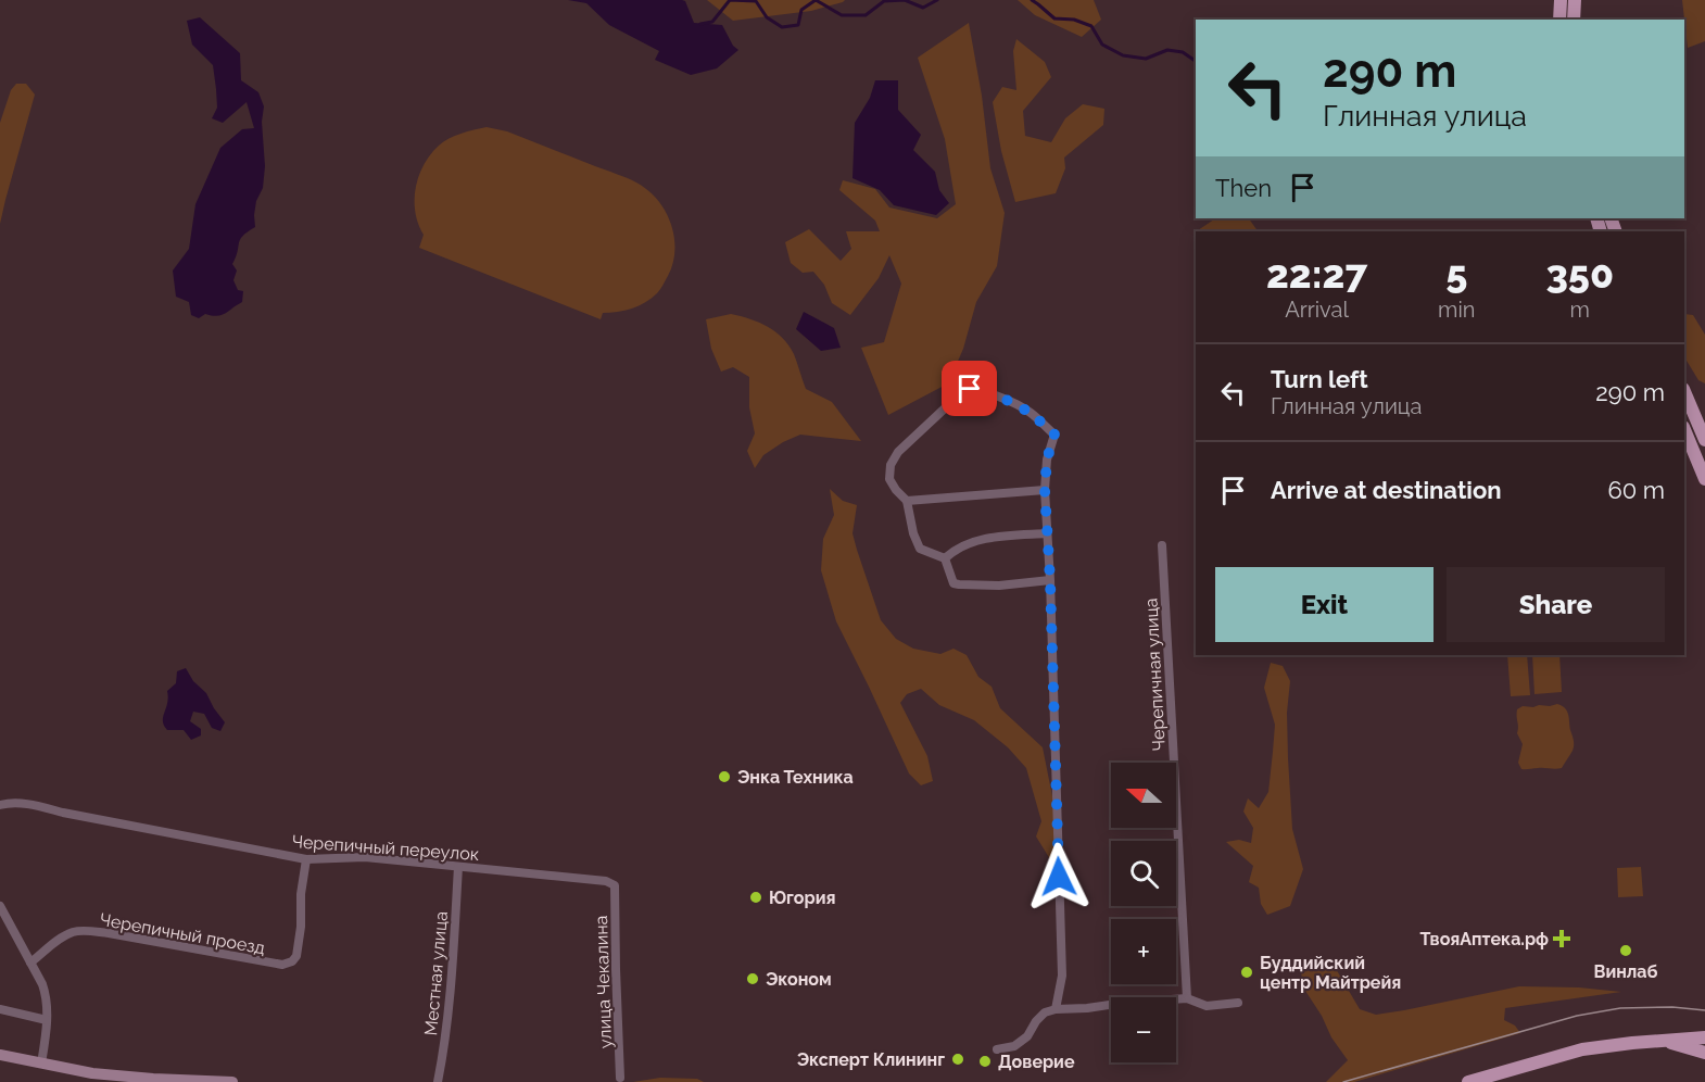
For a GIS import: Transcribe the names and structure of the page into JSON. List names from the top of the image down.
{
  "streets": {
    "street": [
      "Черепичная улица",
      "Черепичный переулок",
      "Черепичный проезд",
      "Местная улица",
      "улица Чекалина"
    ]
  },
  "crossings": [
    ["Черепичный переулок", "Черепичный проезд"],
    ["Черепичный переулок", "Местная улица"],
    ["Черепичный переулок", "улица Чекалина"]
  ],
  "places": {
    "other": [
      "Энка Техника",
      "Югория",
      "Винлаб",
      "Буддийский центр Майтрейя",
      "Эконом",
      "Эксперт Клининг",
      "Доверие"
    ],
    "health": ["ТвояАптека.рф"]
  },
  "north": "left",
  "page": {
    "turn": ["290 m", "Глинная улица"],
    "then": "Then",
    "eta": [
      "22:27",
      "Arrival",
      "5",
      "min",
      "350",
      "m"
    ],
    "list": [
      {
        "name": "Turn left",
        "note": "Глинная улица",
        "value": "290 m"
      },
      {
        "name": "Arrive at destination",
        "value": "60 m"
      }
    ],
    "buttons": ["Exit", "Share"],
    "map_buttons": ["+", "−"]
  }
}
